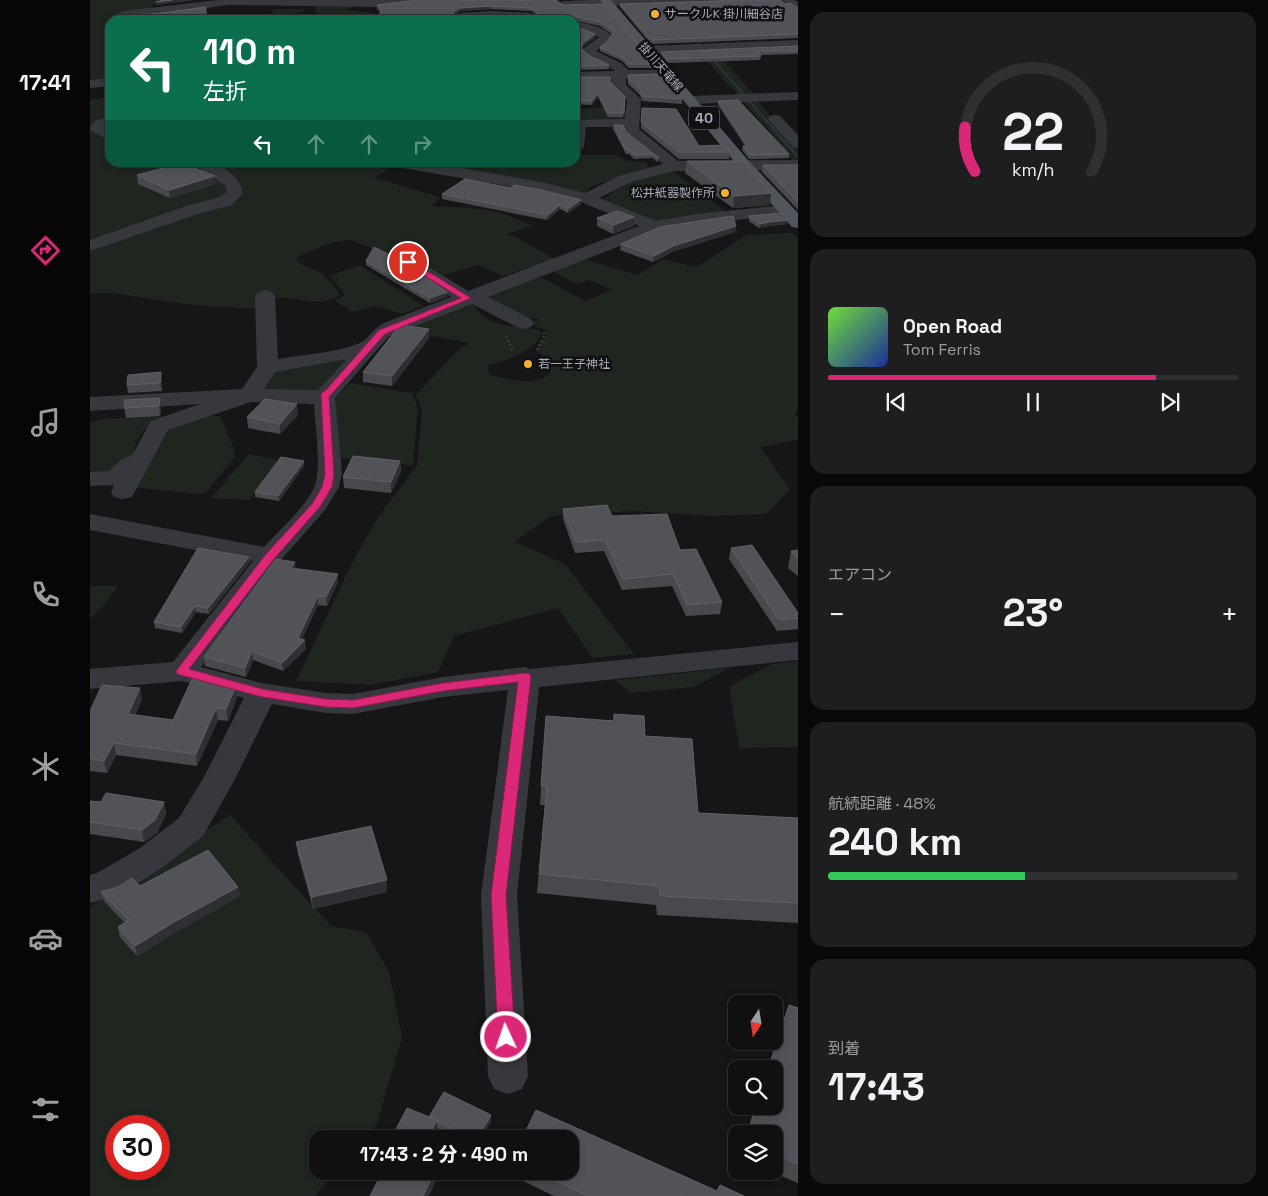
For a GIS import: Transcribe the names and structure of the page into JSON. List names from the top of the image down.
{
  "streets": {
    "main road": ["掛川天竜線", "40"]
  },
  "places": ["サークルK 掛川細谷店", "松井紙器製作所", "若一王子神社"],
  "north": "bottom",
  "page": {
    "tabs": "17:41",
    "turn": ["110 m", "左折"],
    "song": ["Open Road", "Tom Ferris"],
    "tile": [
      "エアコン",
      ["航続距離 · 48%", "240 km"],
      ["到着", "17:43"]
    ],
    "heat": ["−", "23°", "+"],
    "limit": "30",
    "trip": "17:43 · 2 分 · 490 m",
    "gauge": ["22", "km/h"]
  }
}
